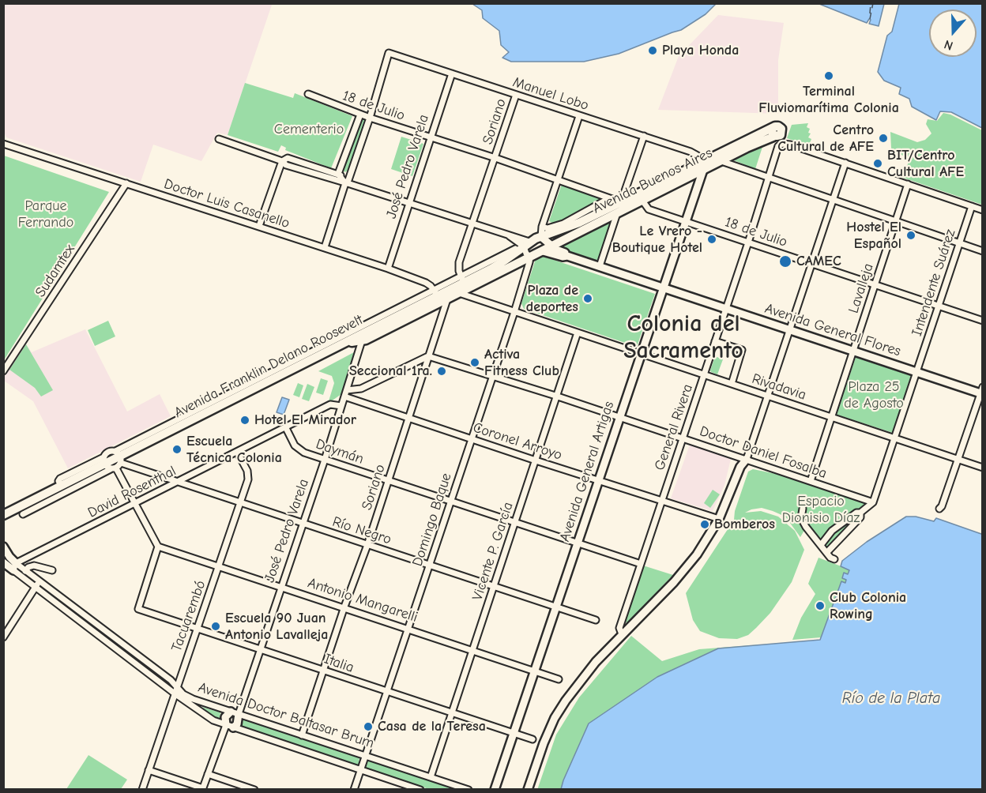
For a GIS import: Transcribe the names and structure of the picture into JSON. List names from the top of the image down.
{
  "streets": {
    "main road": ["Avenida Buenos Aires", "Avenida Franklin Delano Roosevelt"],
    "street": [
      "Manuel Lobo",
      "18 de Julio",
      "Soriano",
      "José Pedro Varela",
      "Doctor Luis Casanello",
      "Sudamtex",
      "Intendente Suárez",
      "Lavalleja",
      "Avenida General Flores",
      "Rivadavia",
      "General Rivera",
      "Coronel Arroyo",
      "Daymán",
      "Doctor Daniel Fosalba",
      "Avenida General Artigas",
      "David Rosenthal",
      "Domingo Baque",
      "Río Negro",
      "Vicente P. García",
      "Antonio Mangarelli",
      "Tacuarembó",
      "Italia",
      "Avenida Doctor Baltasar Brum"
    ]
  },
  "crossings": [
    ["Manuel Lobo", "18 de Julio"],
    ["Manuel Lobo", "Soriano"],
    ["Manuel Lobo", "José Pedro Varela"],
    ["Manuel Lobo", "Avenida Buenos Aires"],
    ["Manuel Lobo", "Avenida General Artigas"],
    ["18 de Julio", "Soriano"],
    ["18 de Julio", "José Pedro Varela"],
    ["18 de Julio", "Avenida Buenos Aires"],
    ["18 de Julio", "Intendente Suárez"],
    ["18 de Julio", "Lavalleja"],
    ["18 de Julio", "General Rivera"],
    ["18 de Julio", "Avenida General Artigas"],
    ["Soriano", "Avenida Franklin Delano Roosevelt"],
    ["Soriano", "Coronel Arroyo"],
    ["Soriano", "Daymán"],
    ["Soriano", "Doctor Daniel Fosalba"],
    ["Soriano", "Río Negro"],
    ["Soriano", "Antonio Mangarelli"],
    ["Soriano", "Italia"],
    ["Soriano", "Avenida Doctor Baltasar Brum"],
    ["José Pedro Varela", "Doctor Luis Casanello"],
    ["José Pedro Varela", "Avenida Franklin Delano Roosevelt"],
    ["José Pedro Varela", "Coronel Arroyo"],
    ["José Pedro Varela", "Daymán"],
    ["José Pedro Varela", "David Rosenthal"],
    ["José Pedro Varela", "Río Negro"],
    ["José Pedro Varela", "Antonio Mangarelli"],
    ["José Pedro Varela", "Italia"],
    ["José Pedro Varela", "Avenida Doctor Baltasar Brum"],
    ["Avenida Buenos Aires", "Avenida General Flores"],
    ["Avenida Buenos Aires", "Avenida Franklin Delano Roosevelt"],
    ["Avenida Buenos Aires", "Avenida General Artigas"],
    ["Doctor Luis Casanello", "Sudamtex"],
    ["Doctor Luis Casanello", "Avenida Franklin Delano Roosevelt"],
    ["Intendente Suárez", "Avenida General Flores"],
    ["Intendente Suárez", "Rivadavia"],
    ["Intendente Suárez", "Doctor Daniel Fosalba"],
    ["Lavalleja", "Avenida General Flores"],
    ["Lavalleja", "Rivadavia"],
    ["Lavalleja", "Doctor Daniel Fosalba"],
    ["Avenida General Flores", "Avenida Franklin Delano Roosevelt"],
    ["Avenida General Flores", "General Rivera"],
    ["Avenida General Flores", "Avenida General Artigas"],
    ["Avenida Franklin Delano Roosevelt", "Rivadavia"],
    ["Avenida Franklin Delano Roosevelt", "Domingo Baque"],
    ["Avenida Franklin Delano Roosevelt", "Río Negro"],
    ["Rivadavia", "General Rivera"],
    ["Rivadavia", "Avenida General Artigas"],
    ["Rivadavia", "Domingo Baque"],
    ["Rivadavia", "Vicente P. García"],
    ["General Rivera", "Coronel Arroyo"],
    ["General Rivera", "Daymán"],
    ["General Rivera", "Doctor Daniel Fosalba"],
    ["Coronel Arroyo", "Avenida General Artigas"],
    ["Coronel Arroyo", "Domingo Baque"],
    ["Coronel Arroyo", "Vicente P. García"],
    ["Daymán", "Avenida General Artigas"],
    ["Daymán", "David Rosenthal"],
    ["Daymán", "Domingo Baque"],
    ["Daymán", "Vicente P. García"],
    ["Doctor Daniel Fosalba", "Avenida General Artigas"],
    ["Doctor Daniel Fosalba", "Domingo Baque"],
    ["Doctor Daniel Fosalba", "Vicente P. García"],
    ["Avenida General Artigas", "Río Negro"],
    ["Avenida General Artigas", "Antonio Mangarelli"],
    ["Avenida General Artigas", "Italia"],
    ["David Rosenthal", "Río Negro"],
    ["David Rosenthal", "Tacuarembó"],
    ["David Rosenthal", "Avenida Doctor Baltasar Brum"],
    ["Domingo Baque", "Río Negro"],
    ["Domingo Baque", "Antonio Mangarelli"],
    ["Domingo Baque", "Italia"],
    ["Domingo Baque", "Avenida Doctor Baltasar Brum"],
    ["Río Negro", "Vicente P. García"],
    ["Río Negro", "Tacuarembó"],
    ["Vicente P. García", "Antonio Mangarelli"],
    ["Vicente P. García", "Italia"],
    ["Vicente P. García", "Avenida Doctor Baltasar Brum"],
    ["Antonio Mangarelli", "Tacuarembó"],
    ["Antonio Mangarelli", "Italia"],
    ["Tacuarembó", "Italia"],
    ["Tacuarembó", "Avenida Doctor Baltasar Brum"]
  ],
  "districts": ["Colonia del Sacramento"],
  "water": ["Río de la Plata"],
  "parks": [
    "Cementerio",
    "Parque Ferrando",
    "Plaza 25 de Agosto",
    "Espacio Dionisio Díaz"
  ],
  "places": [
    "Playa Honda",
    "Terminal Fluviomarítima Colonia",
    "Centro Cultural de AFE",
    "BIT/Centro Cultural AFE",
    "Hostel El Español",
    "Le Vrero - Boutique Hotel",
    "CAMEC",
    "Plaza de deportes",
    "Activa Fitness Club",
    "Seccional 1ra.",
    "Hotel El Mirador",
    "Escuela Técnica Colonia",
    "Bomberos",
    "Club Colonia Rowing",
    "Escuela 90 Juan Antonio Lavalleja",
    "Casa de la Teresa"
  ],
  "north": "bottom"
}
